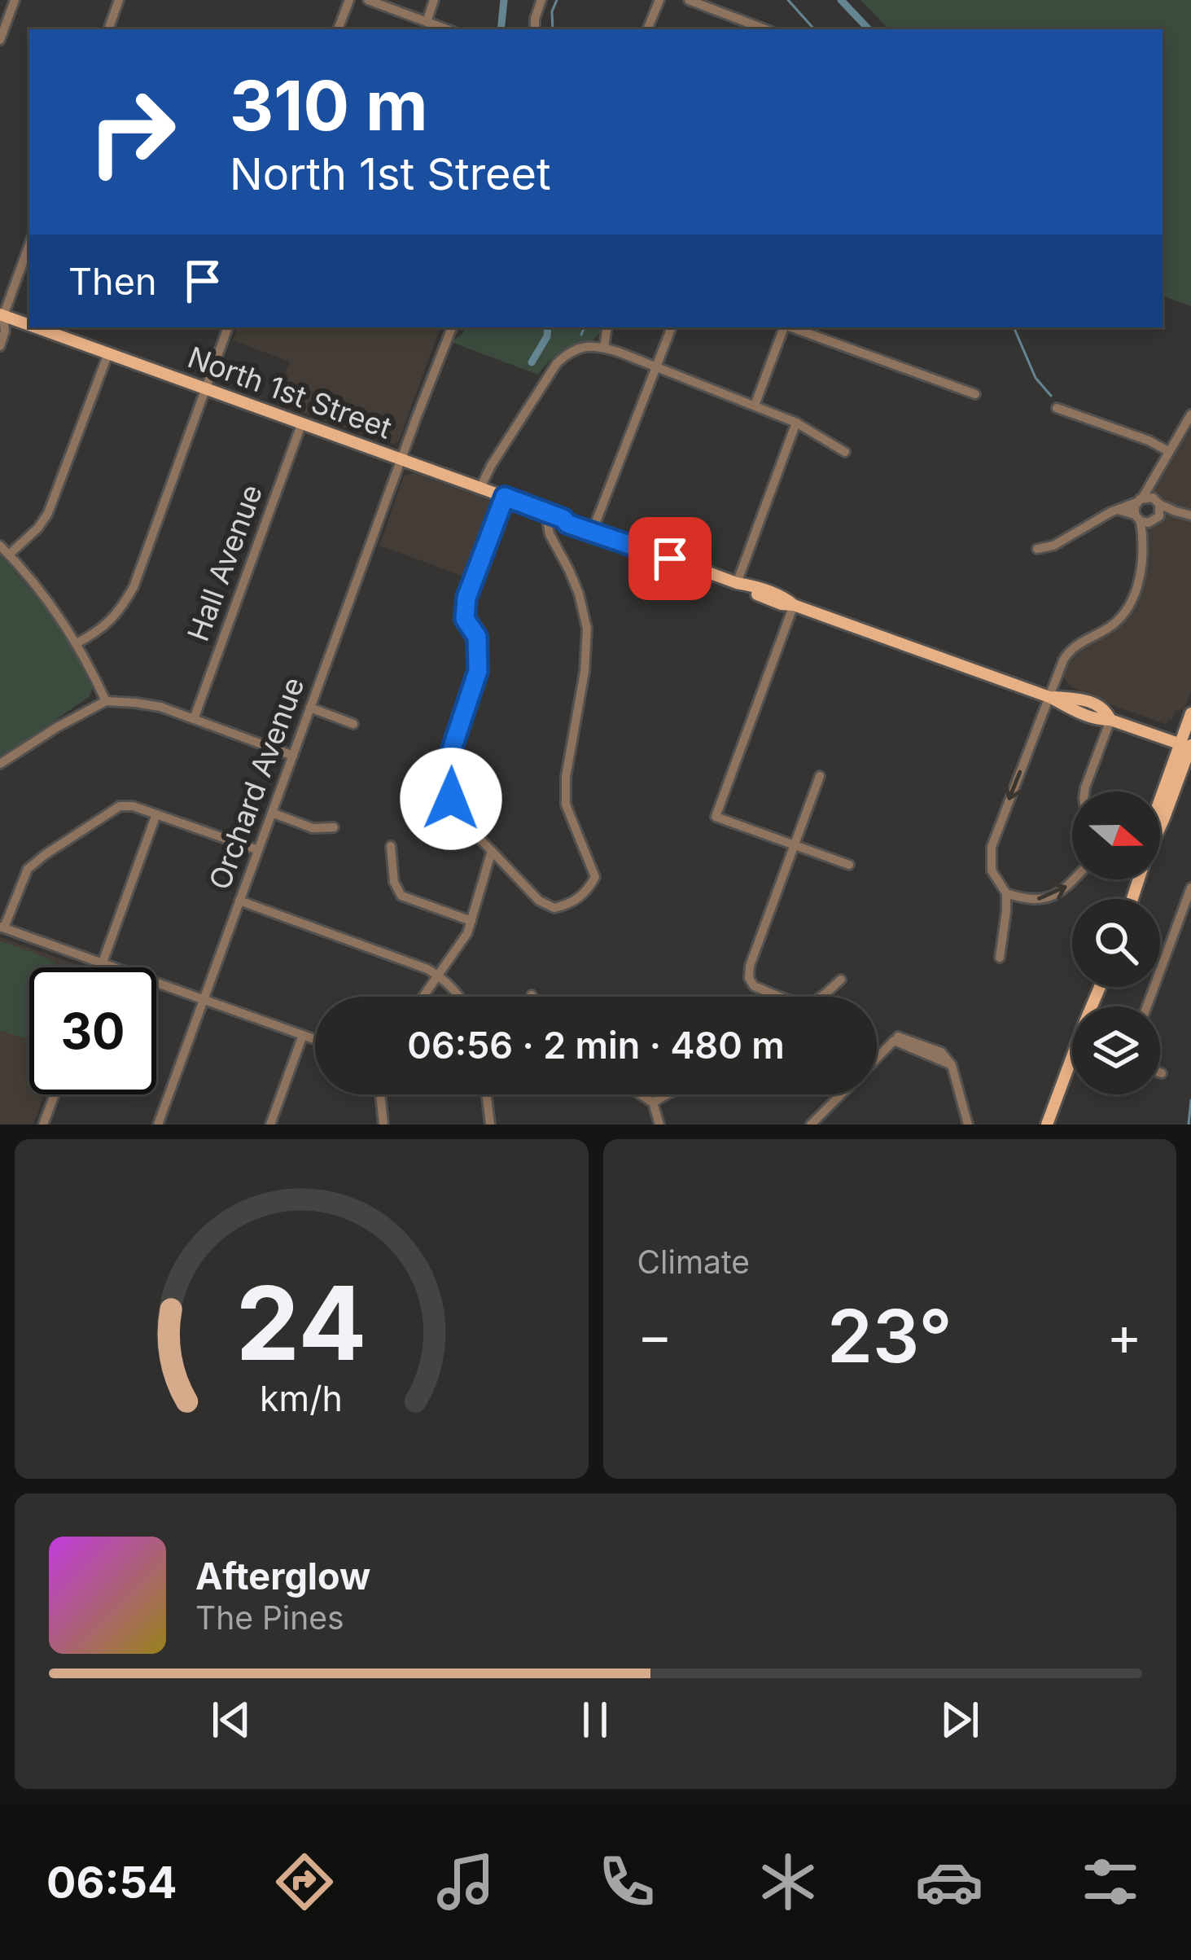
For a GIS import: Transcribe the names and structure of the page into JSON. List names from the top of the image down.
{
  "streets": {
    "main road": ["North 1st Street"],
    "street": ["Hall Avenue", "Orchard Avenue"]
  },
  "crossings": [
    ["North 1st Street", "Hall Avenue"],
    ["North 1st Street", "Orchard Avenue"]
  ],
  "north": "right",
  "page": {
    "turn": ["310 m", "North 1st Street"],
    "then": "Then",
    "limit": "30",
    "trip": "06:56 · 2 min · 480 m",
    "tile": "Climate",
    "heat": ["−", "23°", "+"],
    "song": ["Afterglow", "The Pines"],
    "tabs": "06:54",
    "gauge": ["24", "km/h"]
  }
}
